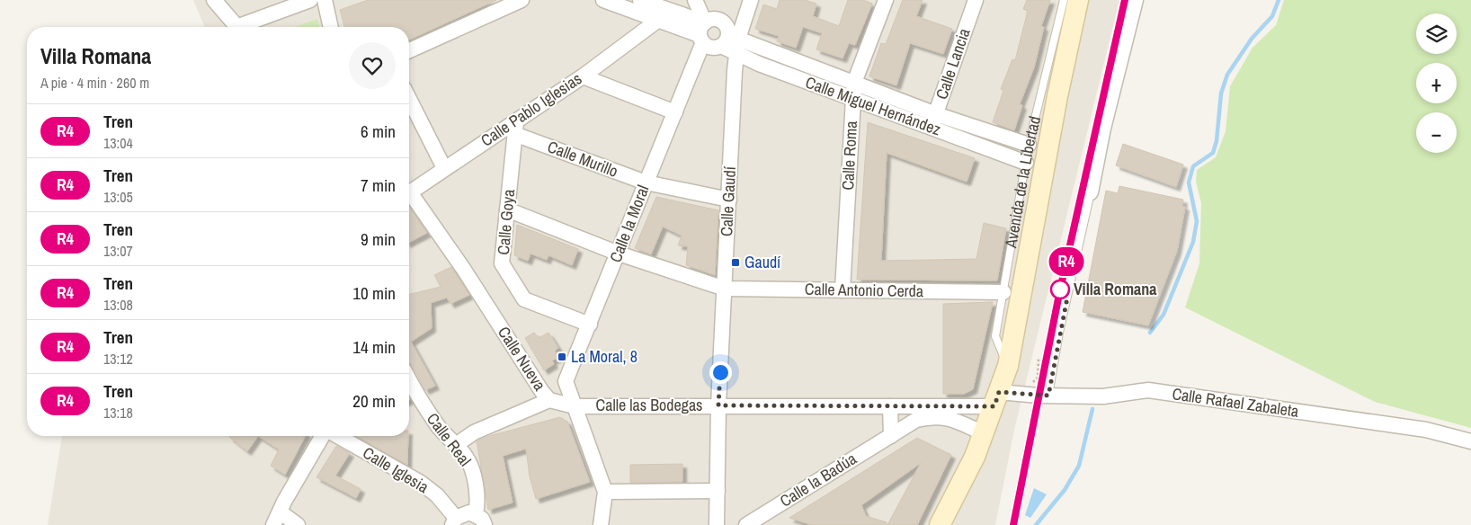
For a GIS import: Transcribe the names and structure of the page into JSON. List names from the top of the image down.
{
  "streets": {
    "main road": ["Avenida de la Libertad"],
    "street": [
      "Calle Lancia",
      "Calle Miguel Hernández",
      "Calle Pablo Iglesias",
      "Calle Roma",
      "Calle Murillo",
      "Calle Gaudí",
      "Calle Goya",
      "Calle la Moral",
      "Calle Antonio Cerda",
      "Calle Nueva",
      "Calle Rafael Zabaleta",
      "Calle las Bodegas",
      "Calle Real",
      "Calle Iglesia",
      "Calle la Badúa"
    ]
  },
  "crossings": [
    ["Calle Lancia", "Calle Miguel Hernández"],
    ["Calle Miguel Hernández", "Calle Roma"],
    ["Calle Miguel Hernández", "Avenida de la Libertad"],
    ["Calle Miguel Hernández", "Calle Gaudí"],
    ["Calle Pablo Iglesias", "Calle Murillo"],
    ["Calle Pablo Iglesias", "Calle Goya"],
    ["Calle Roma", "Calle Antonio Cerda"],
    ["Calle Murillo", "Calle Gaudí"],
    ["Calle Murillo", "Calle Goya"],
    ["Calle Murillo", "Calle la Moral"],
    ["Avenida de la Libertad", "Calle Antonio Cerda"],
    ["Avenida de la Libertad", "Calle Rafael Zabaleta"],
    ["Avenida de la Libertad", "Calle las Bodegas"],
    ["Avenida de la Libertad", "Calle la Badúa"],
    ["Calle Gaudí", "Calle Antonio Cerda"],
    ["Calle Gaudí", "Calle las Bodegas"],
    ["Calle Goya", "Calle la Moral"],
    ["Calle Goya", "Calle Antonio Cerda"],
    ["Calle la Moral", "Calle Antonio Cerda"],
    ["Calle la Moral", "Calle Nueva"],
    ["Calle la Moral", "Calle las Bodegas"],
    ["Calle Nueva", "Calle las Bodegas"],
    ["Calle Rafael Zabaleta", "Calle las Bodegas"]
  ],
  "places": {
    "transit": ["Gaudí", "La Moral, 8"],
    "other": ["Villa Romana"]
  },
  "page": {
    "on_map": "R4",
    "map_buttons": ["+", "−"],
    "heading": ["Villa Romana", "A pie · 4 min · 260 m"],
    "list": [
      {
        "mark": "R4",
        "name": "Tren",
        "note": "13:04",
        "value": "6 min"
      },
      {
        "mark": "R4",
        "name": "Tren",
        "note": "13:05",
        "value": "7 min"
      },
      {
        "mark": "R4",
        "name": "Tren",
        "note": "13:07",
        "value": "9 min"
      },
      {
        "mark": "R4",
        "name": "Tren",
        "note": "13:08",
        "value": "10 min"
      },
      {
        "mark": "R4",
        "name": "Tren",
        "note": "13:12",
        "value": "14 min"
      },
      {
        "mark": "R4",
        "name": "Tren",
        "note": "13:18",
        "value": "20 min"
      }
    ]
  }
}
